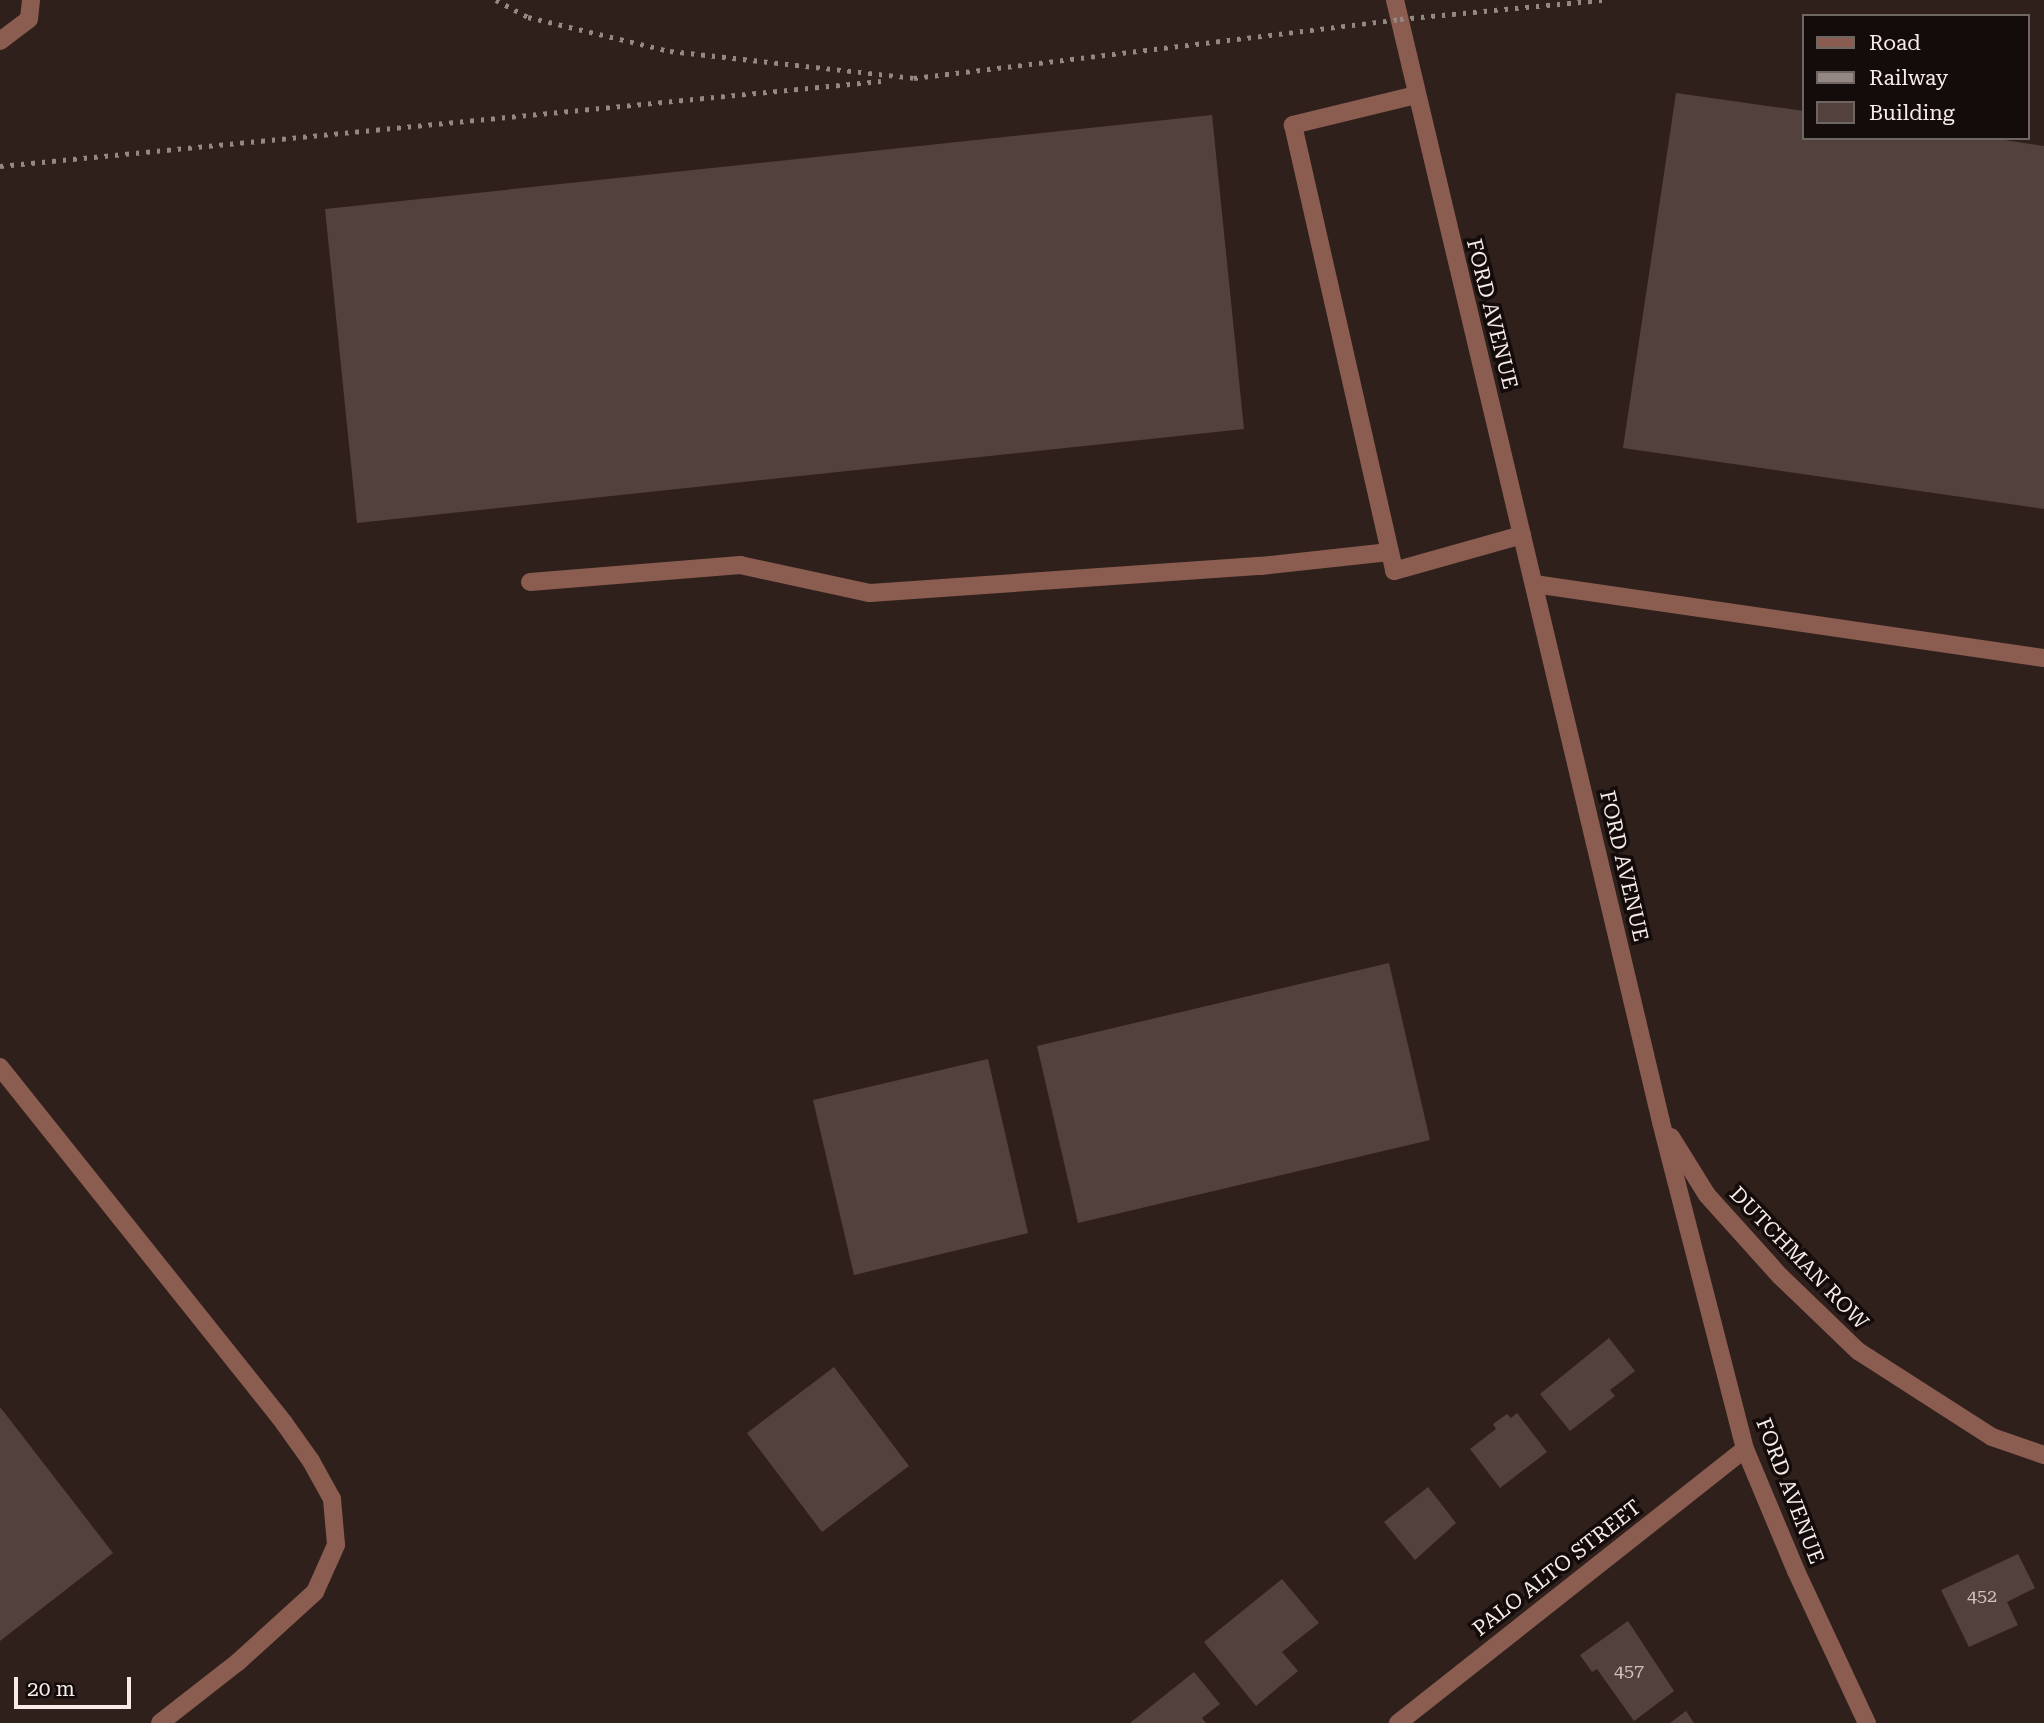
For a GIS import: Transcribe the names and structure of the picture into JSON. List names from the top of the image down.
{
  "streets": {
    "street": ["FORD AVENUE", "DUTCHMAN ROW", "PALO ALTO STREET"]
  },
  "crossings": [
    ["FORD AVENUE", "DUTCHMAN ROW"],
    ["FORD AVENUE", "PALO ALTO STREET"]
  ],
  "house_numbers": ["452", "457"],
  "legend": ["Road", "Railway", "Building"],
  "scale_bar": "20 m"
}
